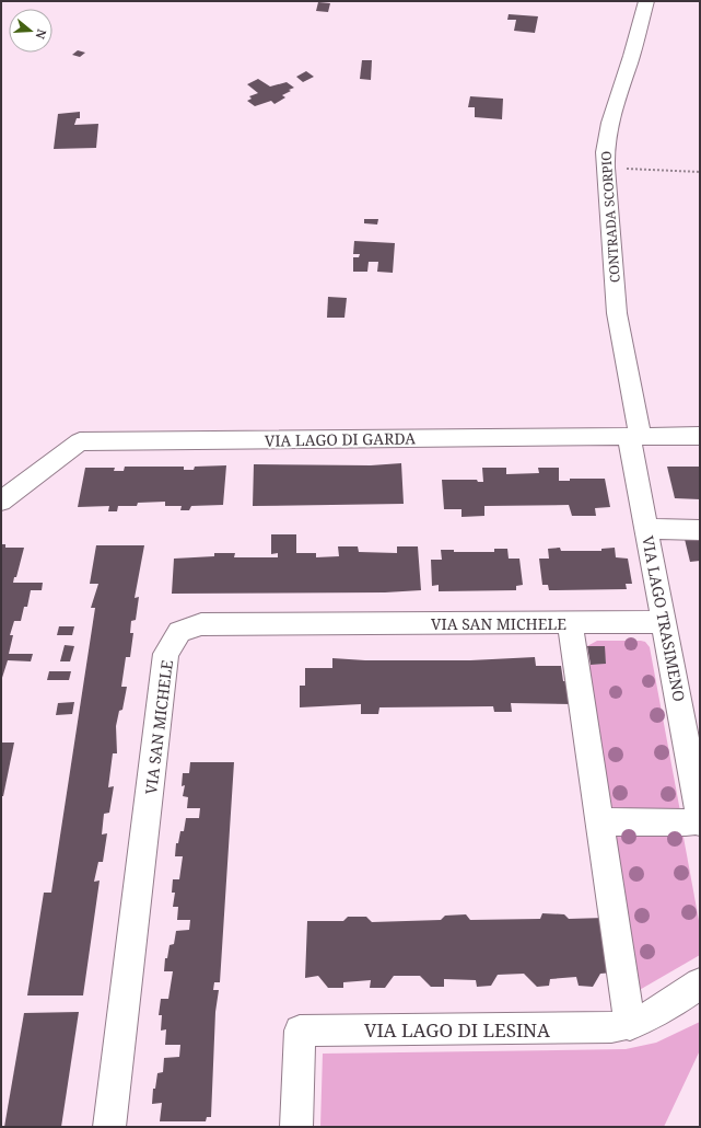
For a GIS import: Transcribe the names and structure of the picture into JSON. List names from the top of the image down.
{
  "streets": {
    "street": [
      "CONTRADA SCORPIO",
      "VIA LAGO DI GARDA",
      "VIA LAGO TRASIMENO",
      "VIA SAN MICHELE",
      "VIA LAGO DI LESINA"
    ]
  },
  "crossings": [
    ["CONTRADA SCORPIO", "VIA LAGO DI GARDA"],
    ["CONTRADA SCORPIO", "VIA LAGO TRASIMENO"],
    ["VIA LAGO DI GARDA", "VIA LAGO TRASIMENO"],
    ["VIA LAGO TRASIMENO", "VIA SAN MICHELE"]
  ],
  "north": "right"
}
